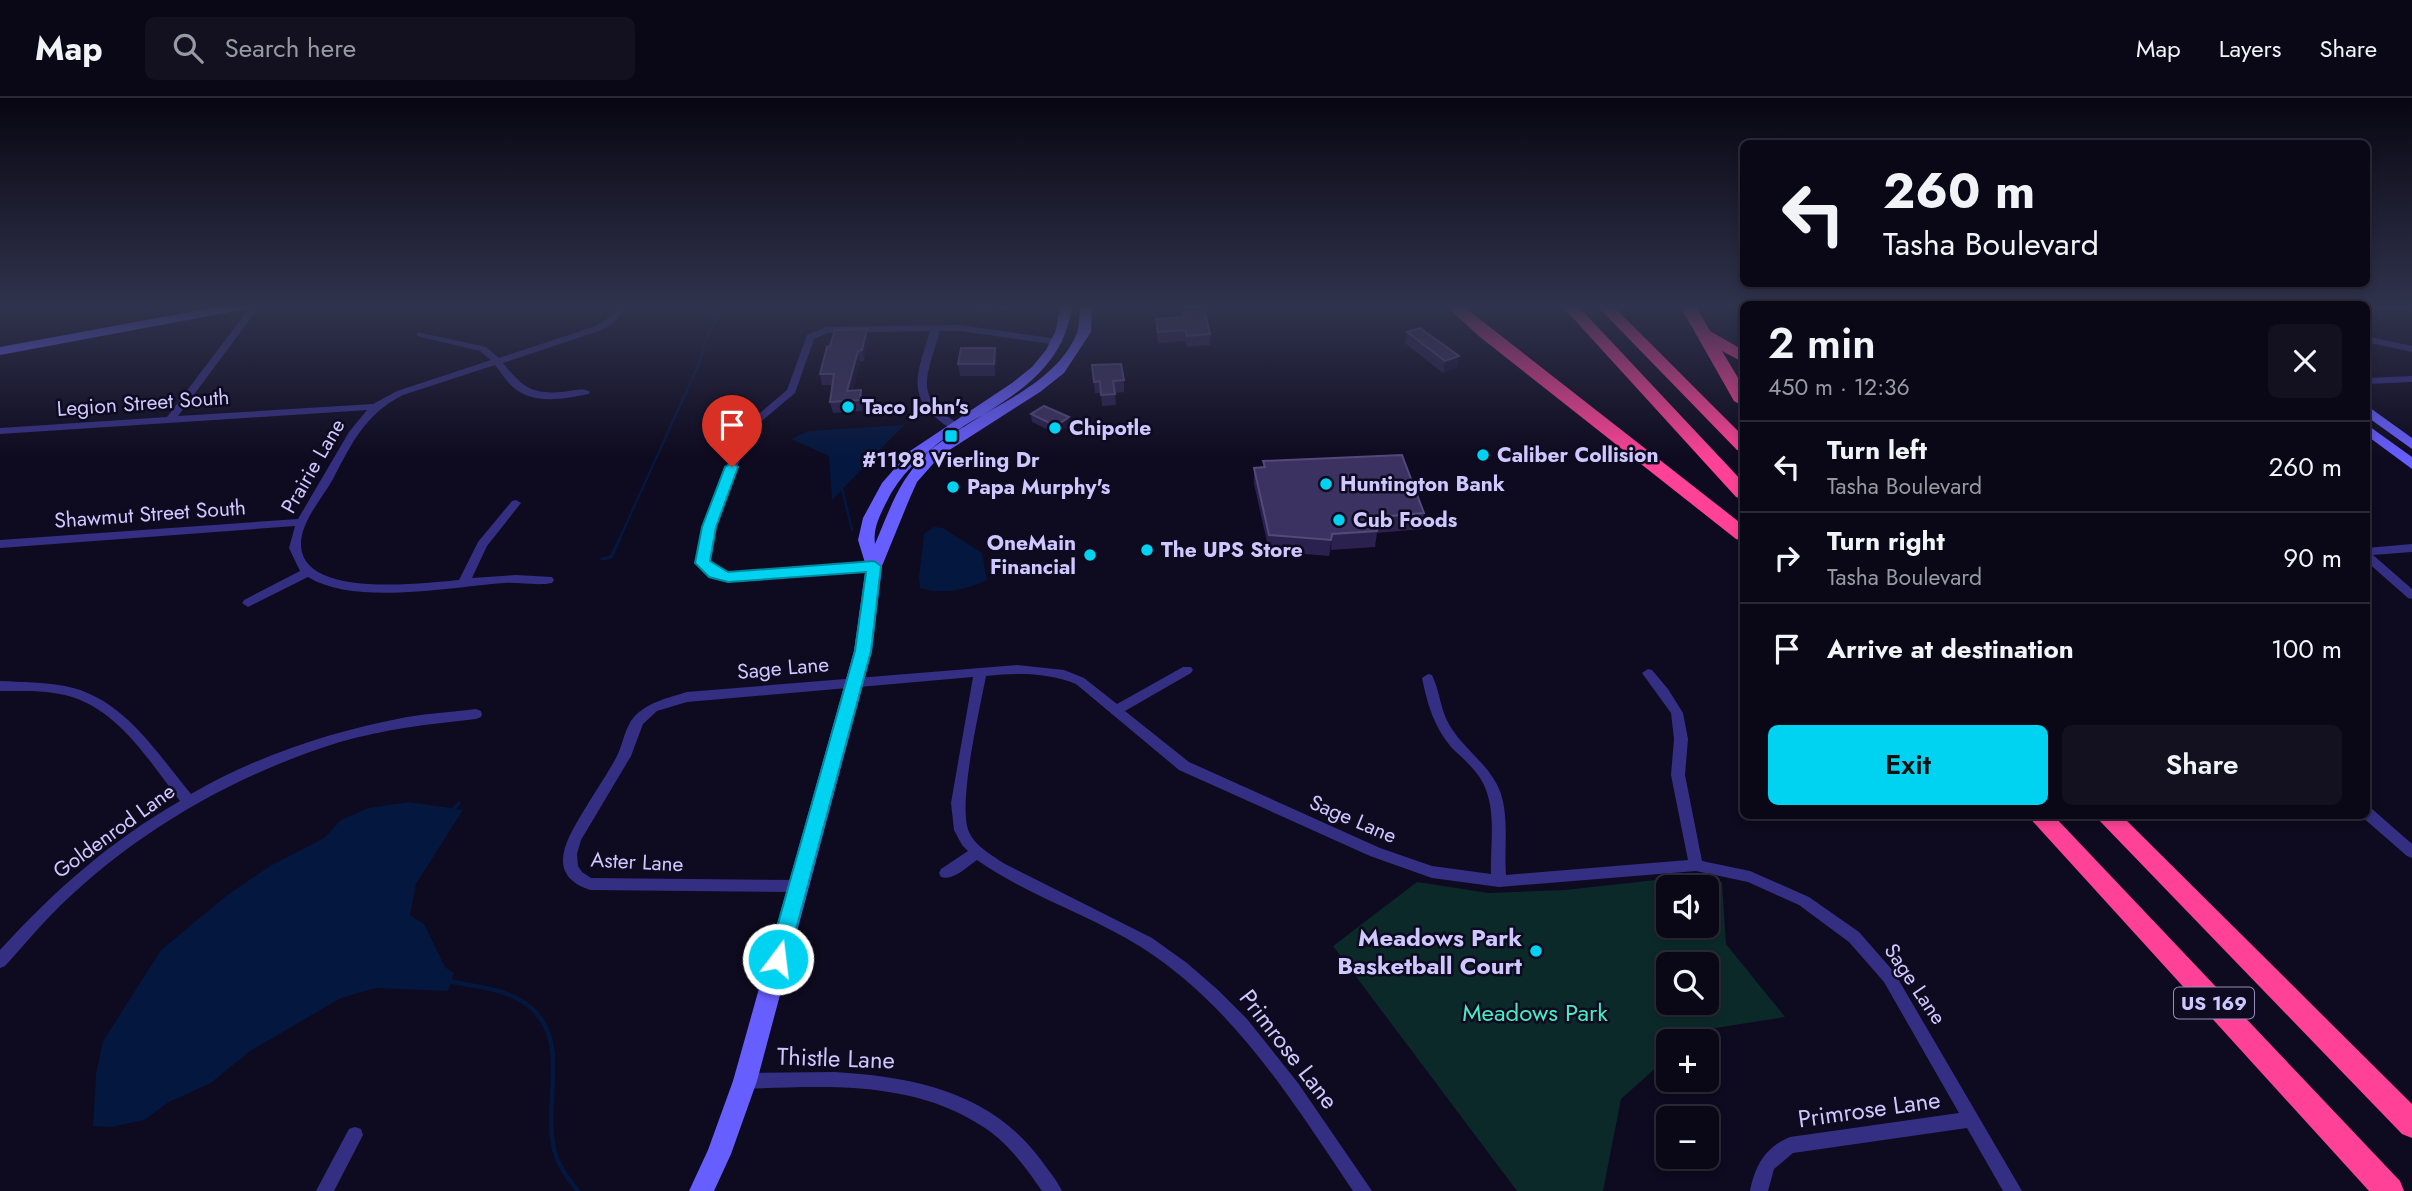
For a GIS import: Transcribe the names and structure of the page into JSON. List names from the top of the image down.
{
  "streets": {
    "highway": ["US 169"],
    "street": [
      "Legion Street South",
      "Prairie Lane",
      "Shawmut Street South",
      "Sage Lane",
      "Goldenrod Lane",
      "Aster Lane",
      "Primrose Lane",
      "Thistle Lane"
    ]
  },
  "crossings": [
    ["Legion Street South", "Prairie Lane"],
    ["Prairie Lane", "Shawmut Street South"],
    ["Sage Lane", "Aster Lane"],
    ["Sage Lane", "Primrose Lane"]
  ],
  "parks": ["Meadows Park"],
  "places": {
    "other": [
      "Taco John's",
      "Chipotle",
      "Caliber Collision",
      "Huntington Bank",
      "Papa Murphy's",
      "Cub Foods",
      "The UPS Store",
      "OneMain Financial",
      "Meadows Park Basketball Court"
    ],
    "transit": ["#1198 Vierling Dr"]
  },
  "page": {
    "header": "Map",
    "search": "Search here",
    "nav": ["Map", "Layers", "Share"],
    "turn": ["260 m", "Tasha Boulevard"],
    "heading": ["2 min", "450 m · 12:36"],
    "list": [
      {
        "name": "Turn left",
        "note": "Tasha Boulevard",
        "value": "260 m"
      },
      {
        "name": "Turn right",
        "note": "Tasha Boulevard",
        "value": "90 m"
      },
      {
        "name": "Arrive at destination",
        "value": "100 m"
      }
    ],
    "buttons": ["Exit", "Share"],
    "map_buttons": ["+", "−"]
  }
}
